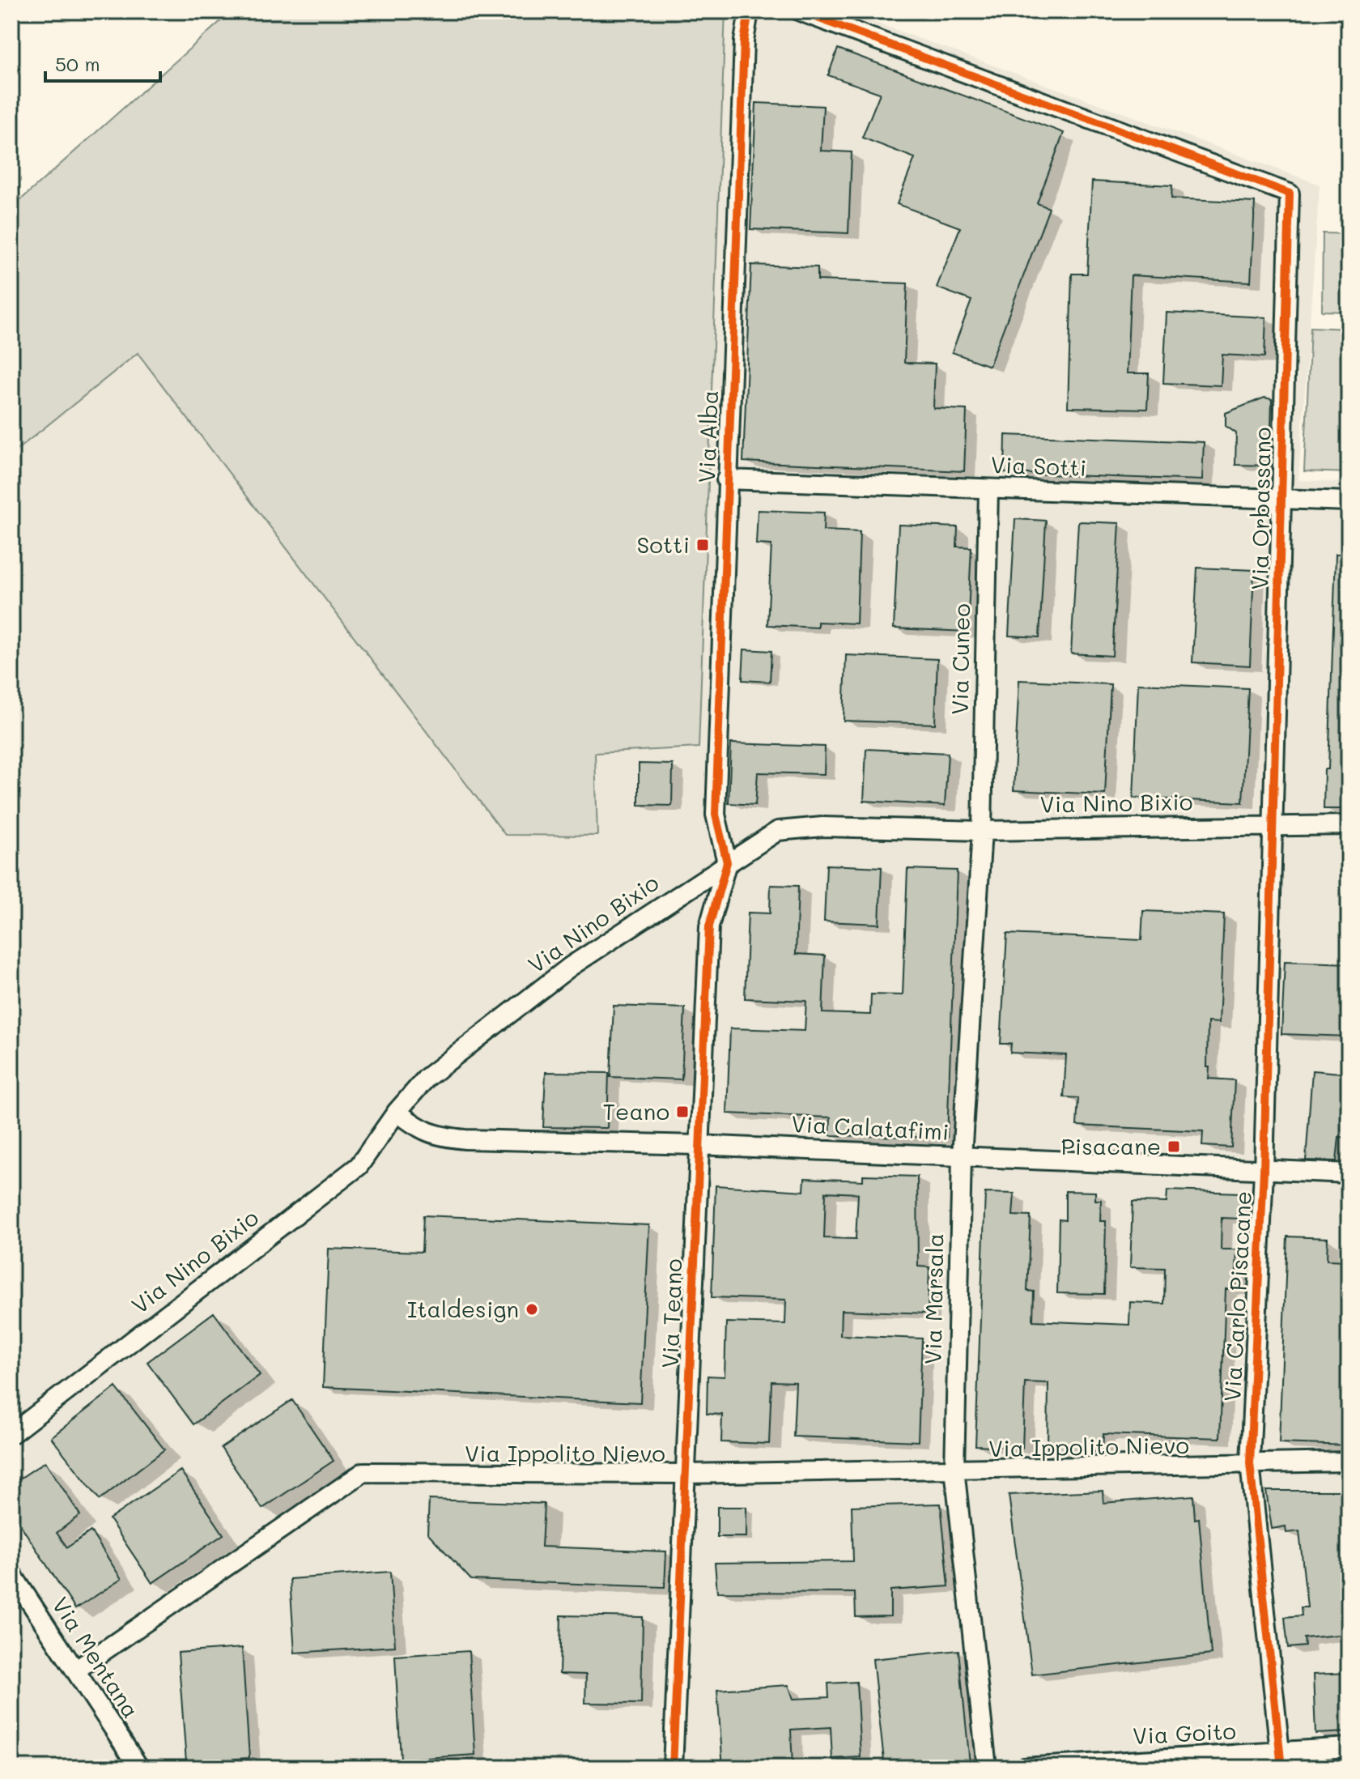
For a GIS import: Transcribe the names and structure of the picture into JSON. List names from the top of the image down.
{
  "streets": {
    "street": [
      "Via Alba",
      "Via Sotti",
      "Via Orbassano",
      "Via Cuneo",
      "Via Nino Bixio",
      "Via Calatafimi",
      "Via Carlo Pisacane",
      "Via Marsala",
      "Via Teano",
      "Via Ippolito Nievo",
      "Via Mentana",
      "Via Goito"
    ]
  },
  "crossings": [
    ["Via Alba", "Via Sotti"],
    ["Via Alba", "Via Nino Bixio"],
    ["Via Alba", "Via Teano"],
    ["Via Sotti", "Via Orbassano"],
    ["Via Sotti", "Via Cuneo"],
    ["Via Orbassano", "Via Nino Bixio"],
    ["Via Orbassano", "Via Carlo Pisacane"],
    ["Via Cuneo", "Via Nino Bixio"],
    ["Via Cuneo", "Via Marsala"],
    ["Via Nino Bixio", "Via Calatafimi"],
    ["Via Nino Bixio", "Via Carlo Pisacane"],
    ["Via Nino Bixio", "Via Marsala"],
    ["Via Nino Bixio", "Via Teano"],
    ["Via Calatafimi", "Via Carlo Pisacane"],
    ["Via Calatafimi", "Via Marsala"],
    ["Via Calatafimi", "Via Teano"],
    ["Via Carlo Pisacane", "Via Ippolito Nievo"],
    ["Via Carlo Pisacane", "Via Goito"],
    ["Via Marsala", "Via Ippolito Nievo"],
    ["Via Teano", "Via Ippolito Nievo"],
    ["Via Ippolito Nievo", "Via Mentana"]
  ],
  "places": {
    "transit": ["Sotti", "Teano", "Pisacane"],
    "other": ["Italdesign"]
  },
  "scale_bar": "50 m"
}
